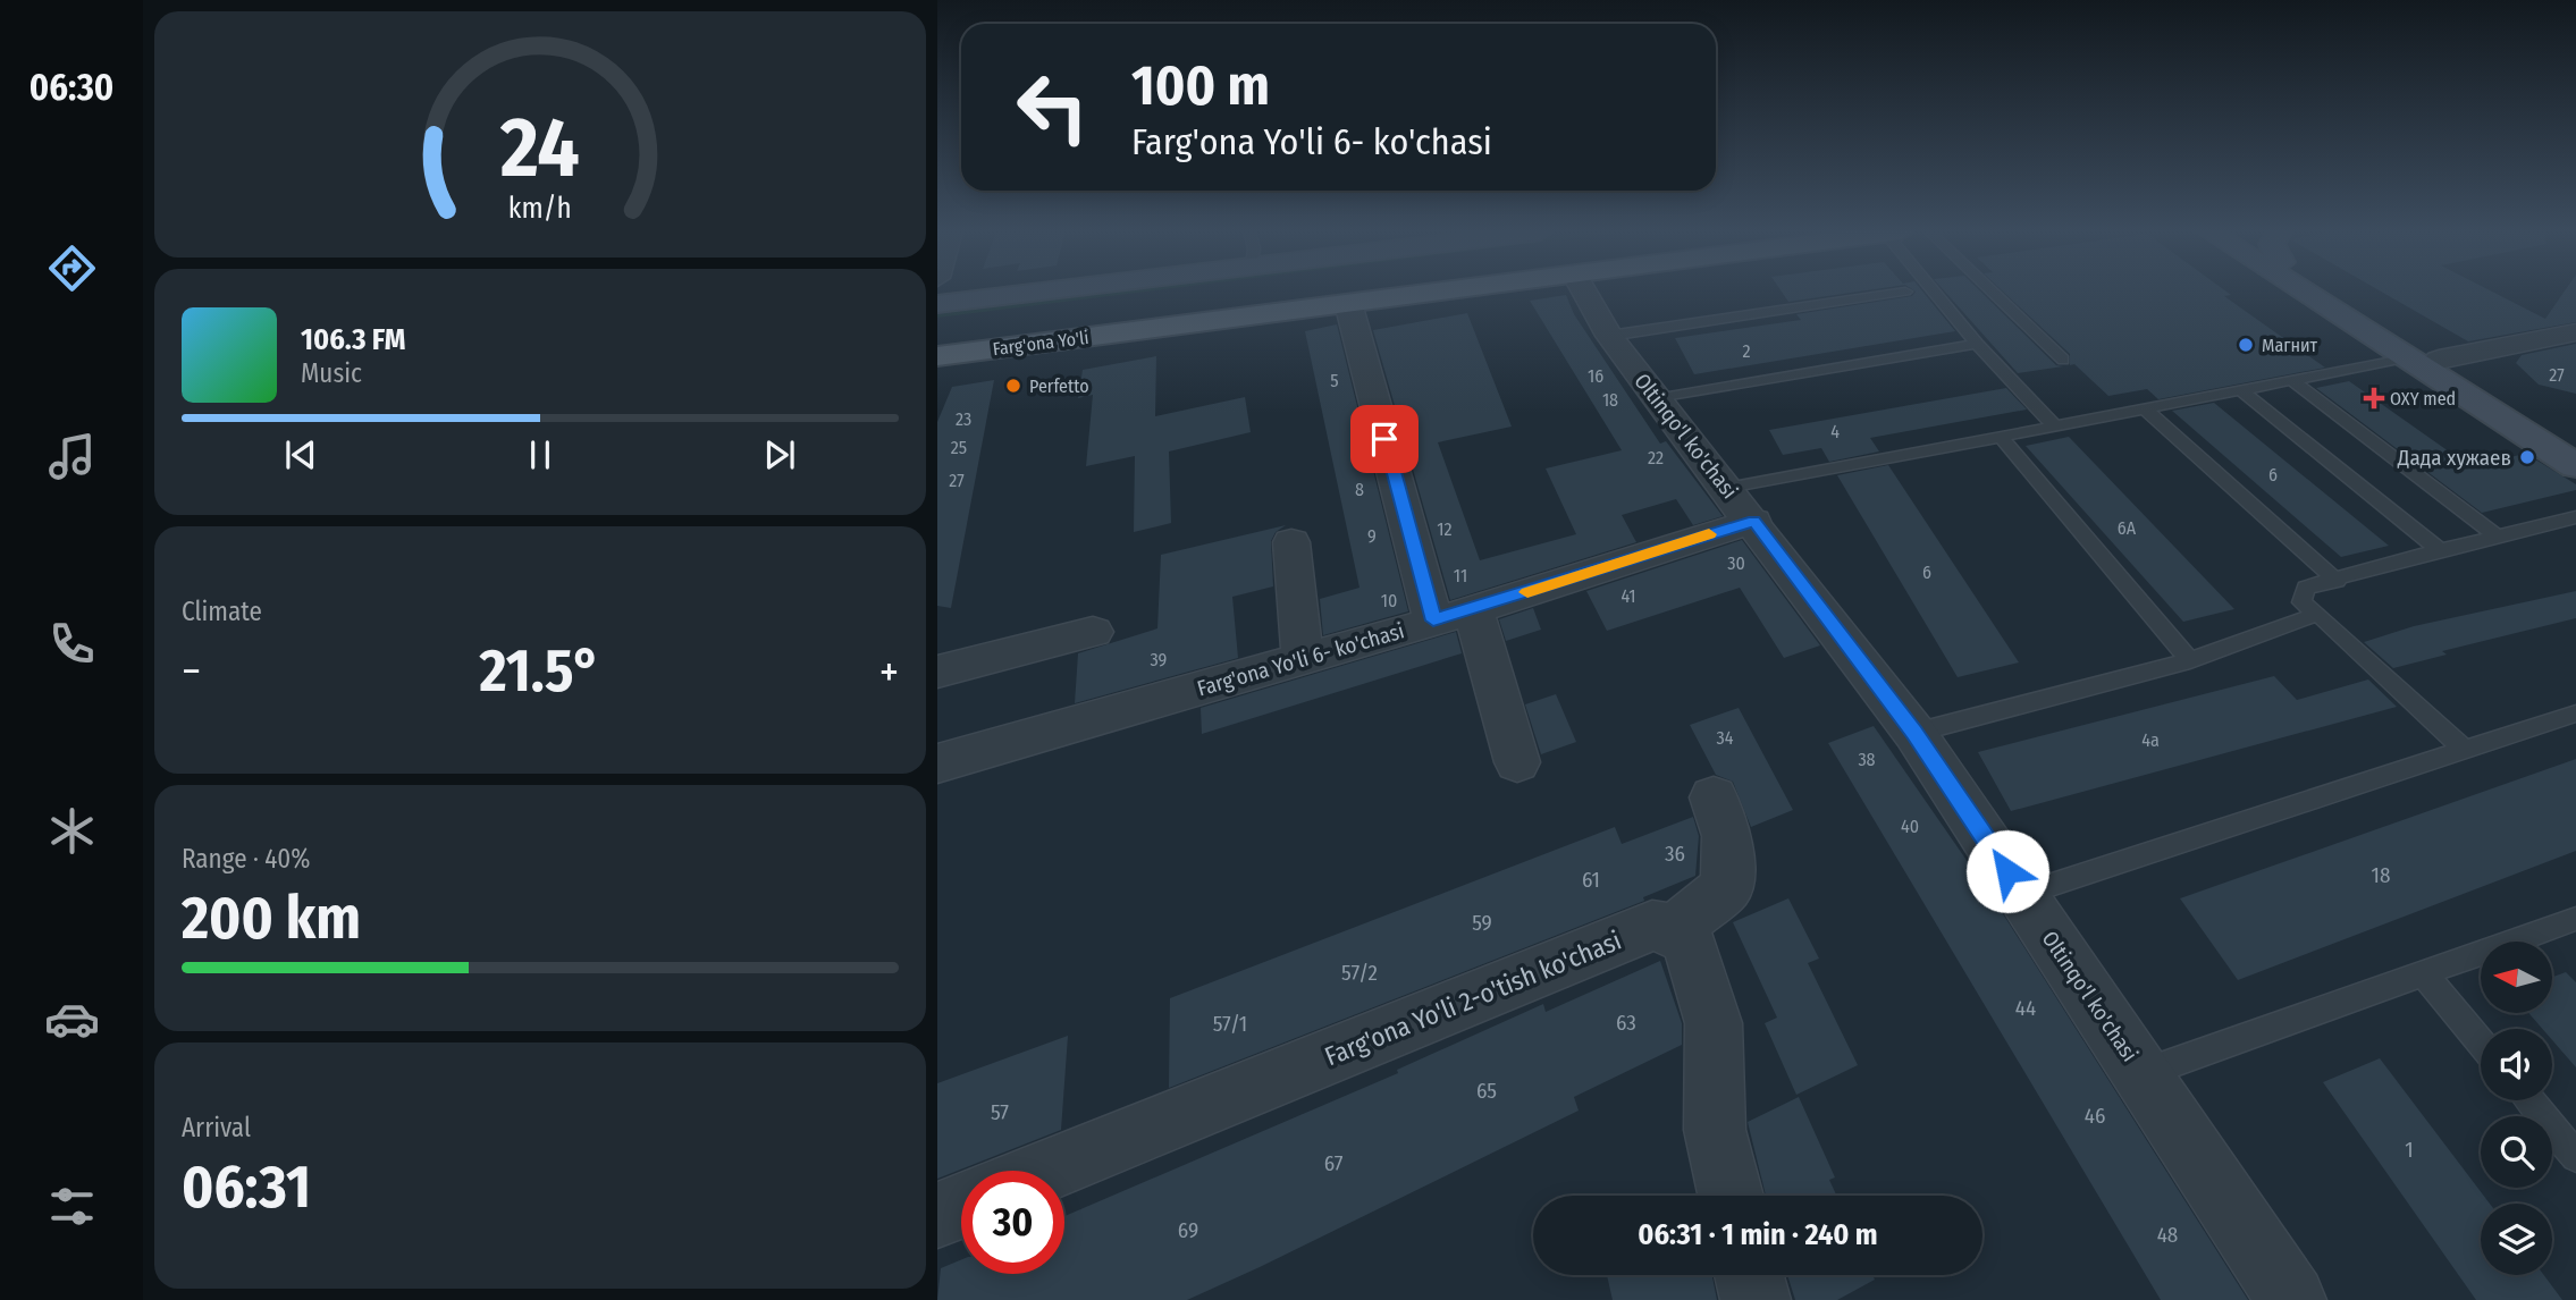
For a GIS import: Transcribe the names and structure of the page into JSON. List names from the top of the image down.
{
  "streets": {
    "main road": ["Farg'ona Yo'li"],
    "street": ["Oltinqo'l ko'chasi", "Farg'ona Yo'li 6- ko'chasi", "Farg'ona Yo'li 2-o'tish ko'chasi"]
  },
  "crossings": [
    ["Oltinqo'l ko'chasi", "Farg'ona Yo'li 6- ko'chasi"]
  ],
  "places": {
    "other": ["Магнит", "Perfetto", "Дада хужаев"],
    "health": ["OXY med"]
  },
  "house_numbers": [
    "2",
    "27",
    "16",
    "5",
    "18",
    "23",
    "4",
    "25",
    "22",
    "6",
    "27",
    "8",
    "6A",
    "12",
    "9",
    "30",
    "6",
    "11",
    "41",
    "10",
    "39",
    "34",
    "4а",
    "38",
    "40",
    "36",
    "18",
    "61",
    "59",
    "57/2",
    "44",
    "63",
    "57/1",
    "65",
    "57",
    "46",
    "1",
    "67",
    "69",
    "48"
  ],
  "north": "left",
  "page": {
    "tabs": "06:30",
    "turn": ["100 m", "Farg'ona Yo'li 6- ko'chasi"],
    "song": ["106.3 FM", "Music"],
    "tile": [
      "Climate",
      ["Range · 40%", "200 km"],
      ["Arrival", "06:31"]
    ],
    "heat": ["−", "21.5°", "+"],
    "limit": "30",
    "trip": "06:31 · 1 min · 240 m",
    "gauge": ["24", "km/h"]
  }
}
